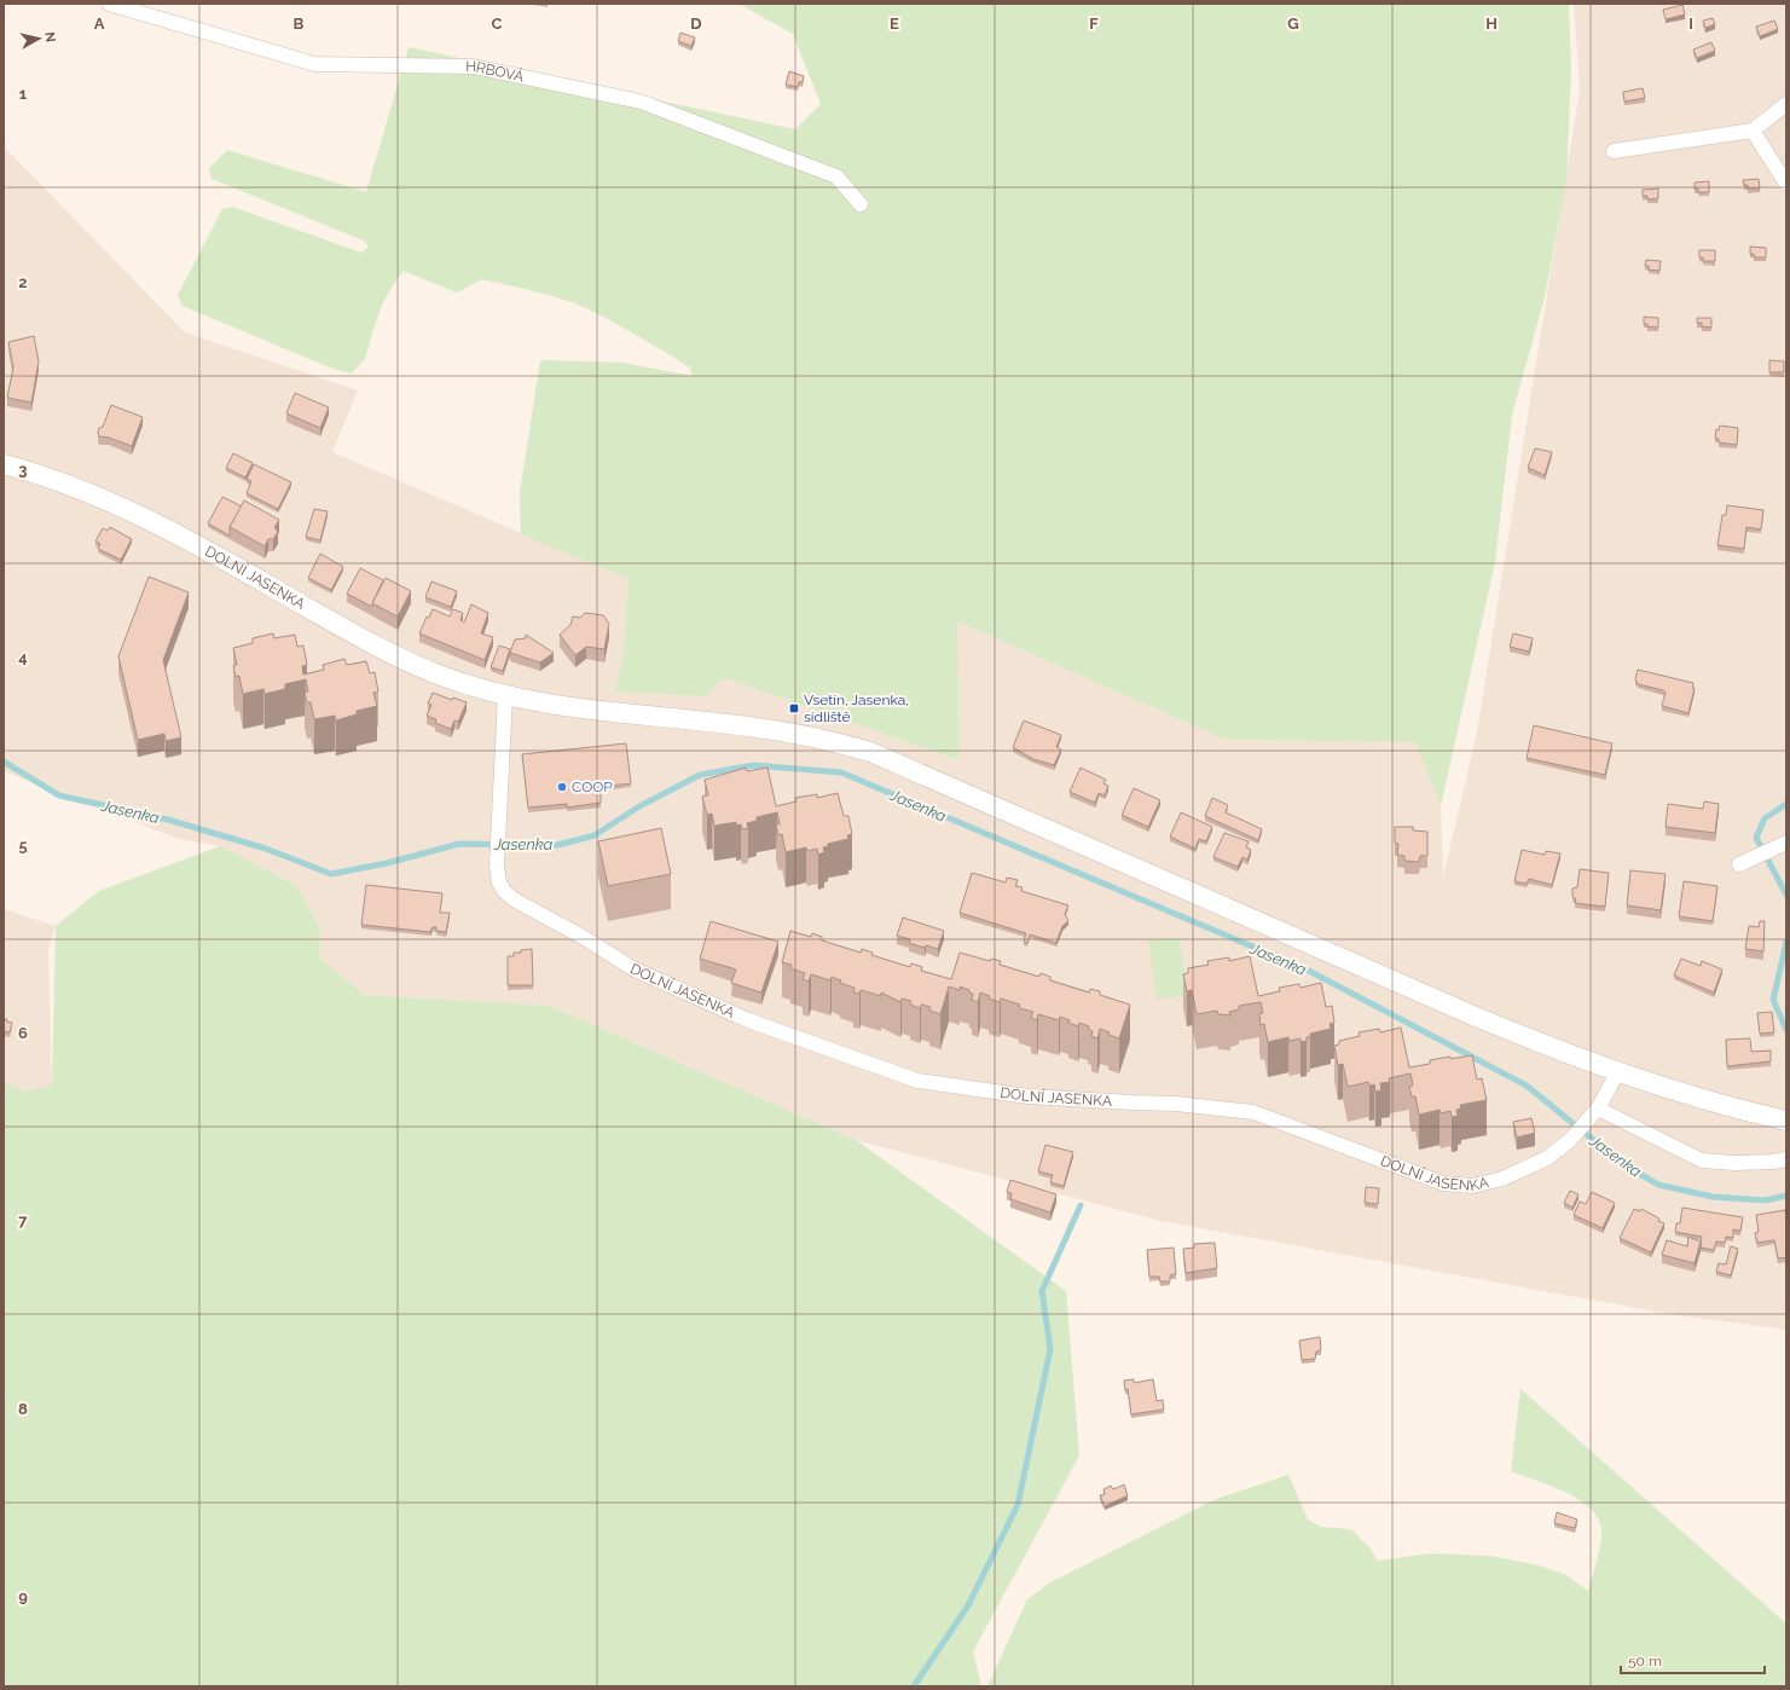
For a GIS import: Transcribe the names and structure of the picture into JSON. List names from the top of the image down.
{
  "streets": {
    "street": ["HRBOVÁ", "DOLNÍ JASENKA"]
  },
  "water": ["Jasenka"],
  "places": {
    "transit": ["Vsetín, Jasenka, sídliště"],
    "other": ["COOP"]
  },
  "scale_bar": "50 m",
  "north": "right",
  "grid": {
    "columns": [
      "A",
      "B",
      "C",
      "D",
      "E",
      "F",
      "G",
      "H",
      "I"
    ],
    "rows": [
      "1",
      "2",
      "3",
      "4",
      "5",
      "6",
      "7",
      "8",
      "9"
    ]
  }
}
